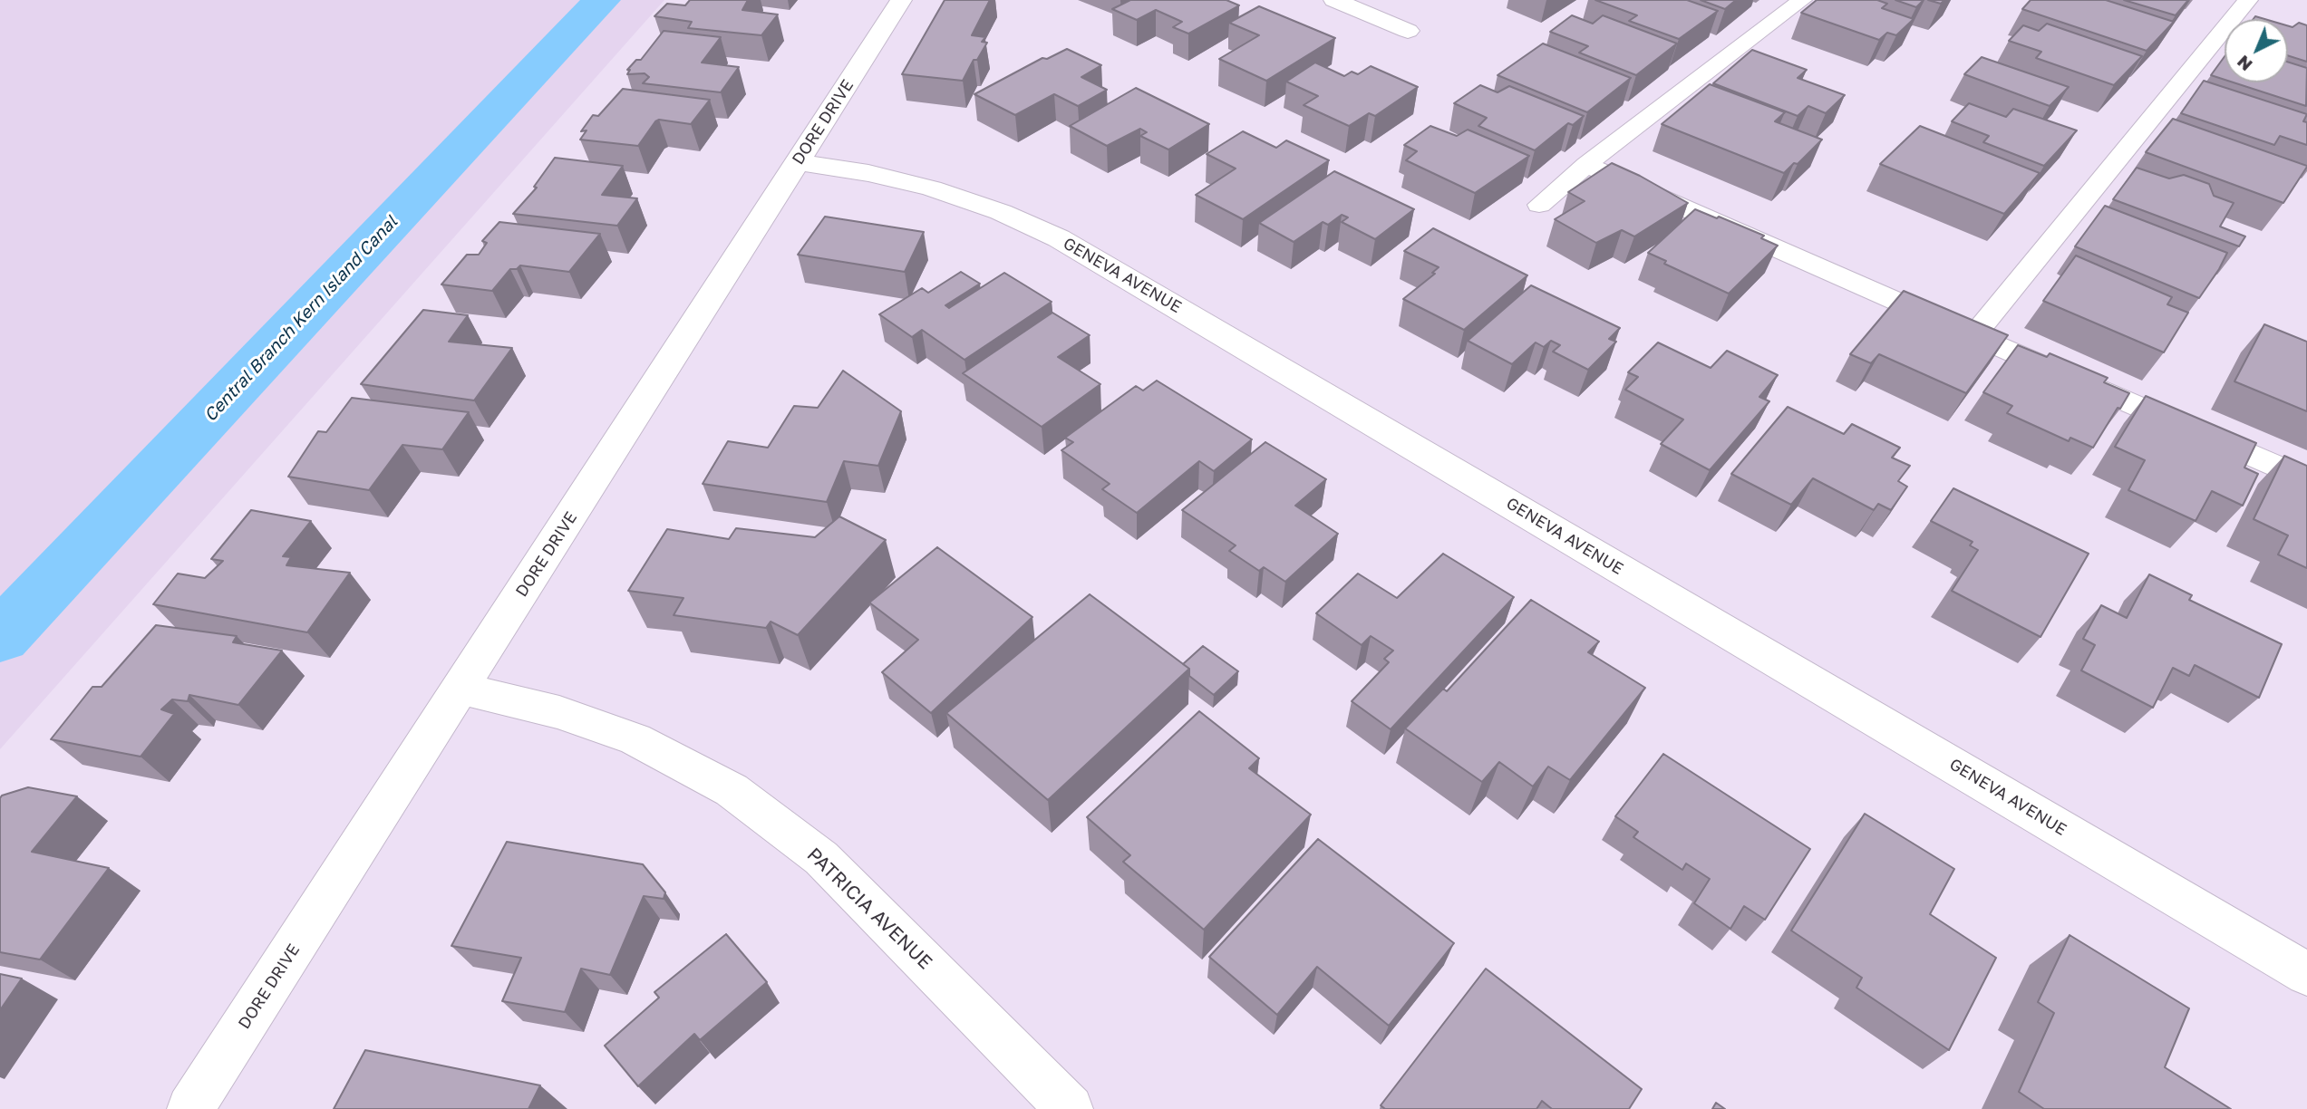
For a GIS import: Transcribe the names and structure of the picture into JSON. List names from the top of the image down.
{
  "streets": {
    "street": ["DORE DRIVE", "GENEVA AVENUE", "PATRICIA AVENUE"]
  },
  "crossings": [
    ["DORE DRIVE", "GENEVA AVENUE"],
    ["DORE DRIVE", "PATRICIA AVENUE"]
  ],
  "water": ["Central Branch Kern Island Canal"],
  "north": "bottom left"
}
